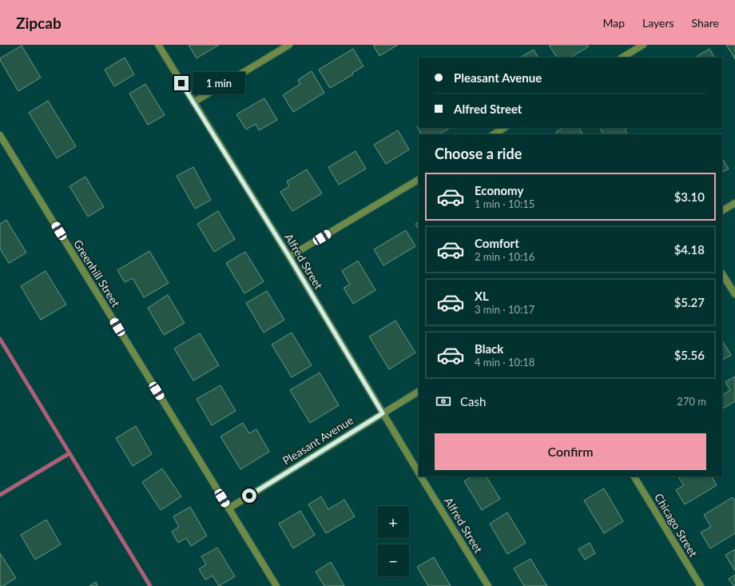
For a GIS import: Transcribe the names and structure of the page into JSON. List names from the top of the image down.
{
  "streets": {
    "street": [
      "Alfred Street",
      "Greenhill Street",
      "Pleasant Avenue",
      "Chicago Street"
    ]
  },
  "crossings": [
    ["Alfred Street", "Pleasant Avenue"],
    ["Greenhill Street", "Pleasant Avenue"]
  ],
  "page": {
    "header": "Zipcab",
    "nav": ["Map", "Layers", "Share"],
    "banner": ["Pleasant Avenue", "Alfred Street"],
    "bubble": "1 min",
    "heading": "Choose a ride",
    "list": [
      {
        "name": "Economy",
        "note": "1 min · 10:15",
        "value": "$3.10"
      },
      {
        "name": "Comfort",
        "note": "2 min · 10:16",
        "value": "$4.18"
      },
      {
        "name": "XL",
        "note": "3 min · 10:17",
        "value": "$5.27"
      },
      {
        "name": "Black",
        "note": "4 min · 10:18",
        "value": "$5.56"
      }
    ],
    "pay": ["Cash", "270 m"],
    "buttons": "Confirm",
    "map_buttons": ["+", "−"]
  }
}
